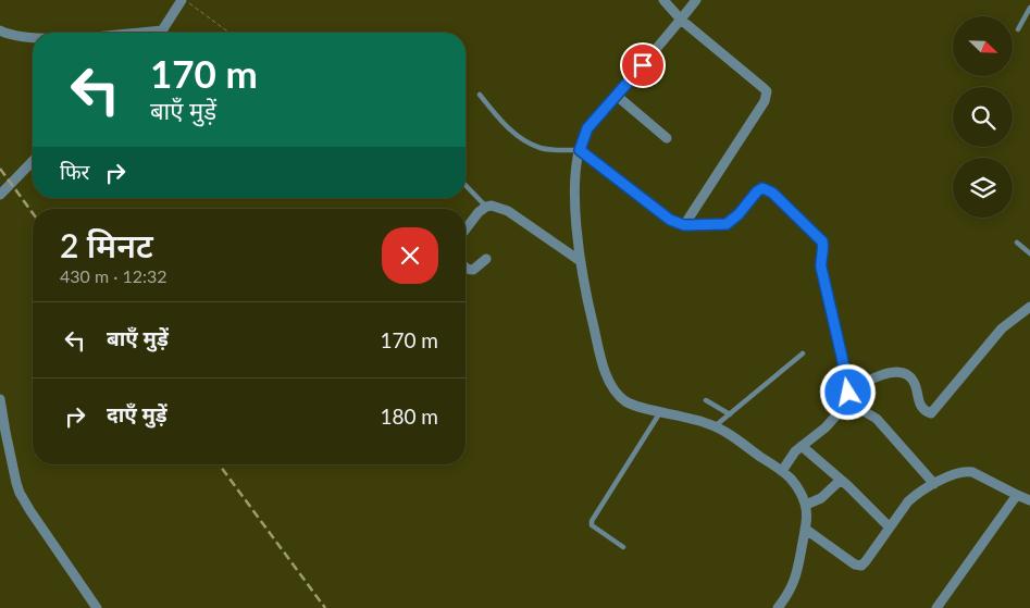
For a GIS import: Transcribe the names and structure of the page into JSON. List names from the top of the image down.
{
  "north": "bottom right",
  "page": {
    "turn": ["170 m", "बाएँ मुड़ें"],
    "then": "फिर",
    "heading": ["2 मिनट", "430 m · 12:32"],
    "list": [
      {
        "name": "बाएँ मुड़ें",
        "value": "170 m"
      },
      {
        "name": "दाएँ मुड़ें",
        "value": "180 m"
      }
    ]
  }
}
